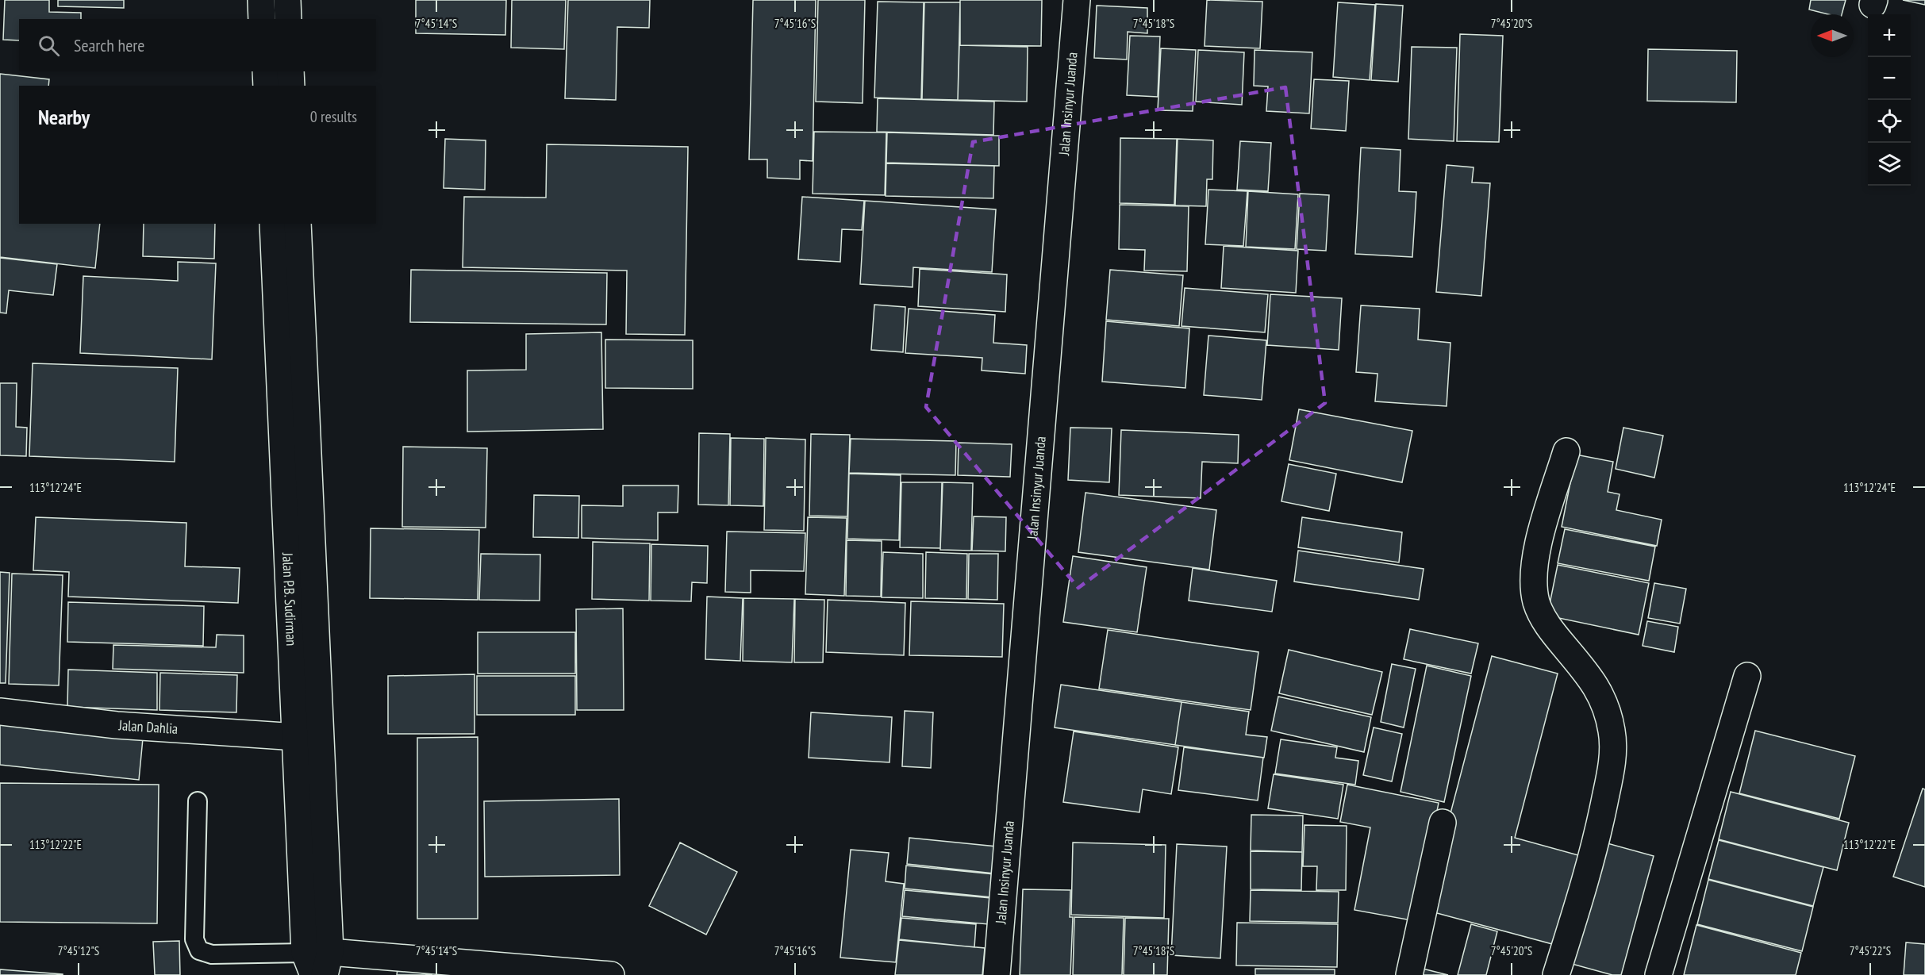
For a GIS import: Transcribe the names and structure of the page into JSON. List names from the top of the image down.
{
  "streets": {
    "street": ["Jalan Insinyur Juanda", "Jalan P.B. Sudirman", "Jalan Dahlia"]
  },
  "crossings": [
    ["Jalan P.B. Sudirman", "Jalan Dahlia"]
  ],
  "north": "left",
  "page": {
    "map_buttons": ["+", "−"],
    "search": "Search here",
    "heading": ["Nearby", "0 results"]
  },
  "coordinates": [
    "7°45'14\"S",
    "7°45'16\"S",
    "7°45'18\"S",
    "7°45'20\"S",
    "113°12'24\"E",
    "113°12'22\"E",
    "7°45'12\"S",
    "7°45'22\"S"
  ]
}
